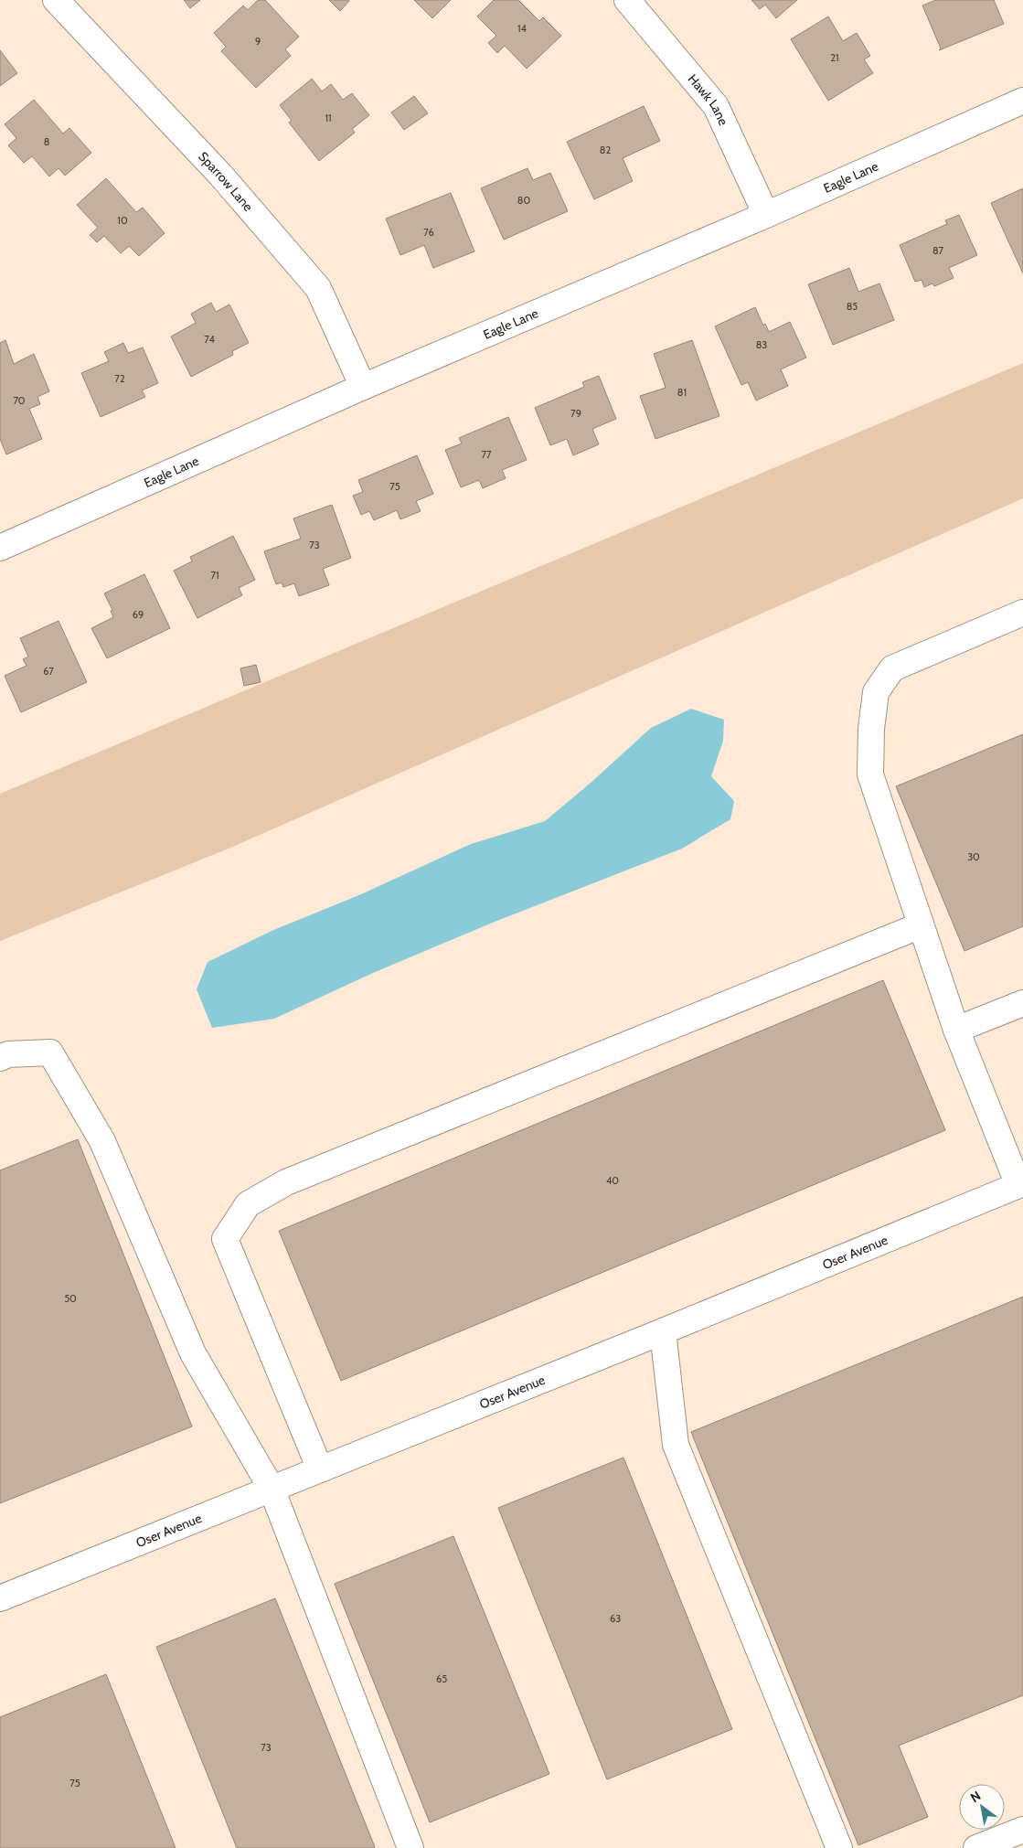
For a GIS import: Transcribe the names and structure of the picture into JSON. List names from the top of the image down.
{
  "streets": {
    "street": [
      "Hawk Lane",
      "Eagle Lane",
      "Sparrow Lane",
      "Oser Avenue"
    ]
  },
  "crossings": [
    ["Hawk Lane", "Eagle Lane"],
    ["Eagle Lane", "Sparrow Lane"]
  ],
  "house_numbers": [
    "14",
    "9",
    "21",
    "11",
    "8",
    "82",
    "80",
    "10",
    "76",
    "87",
    "85",
    "74",
    "83",
    "72",
    "81",
    "70",
    "79",
    "77",
    "75",
    "73",
    "71",
    "69",
    "67",
    "30",
    "40",
    "50",
    "63",
    "65",
    "73",
    "75"
  ],
  "north": "top left"
}
